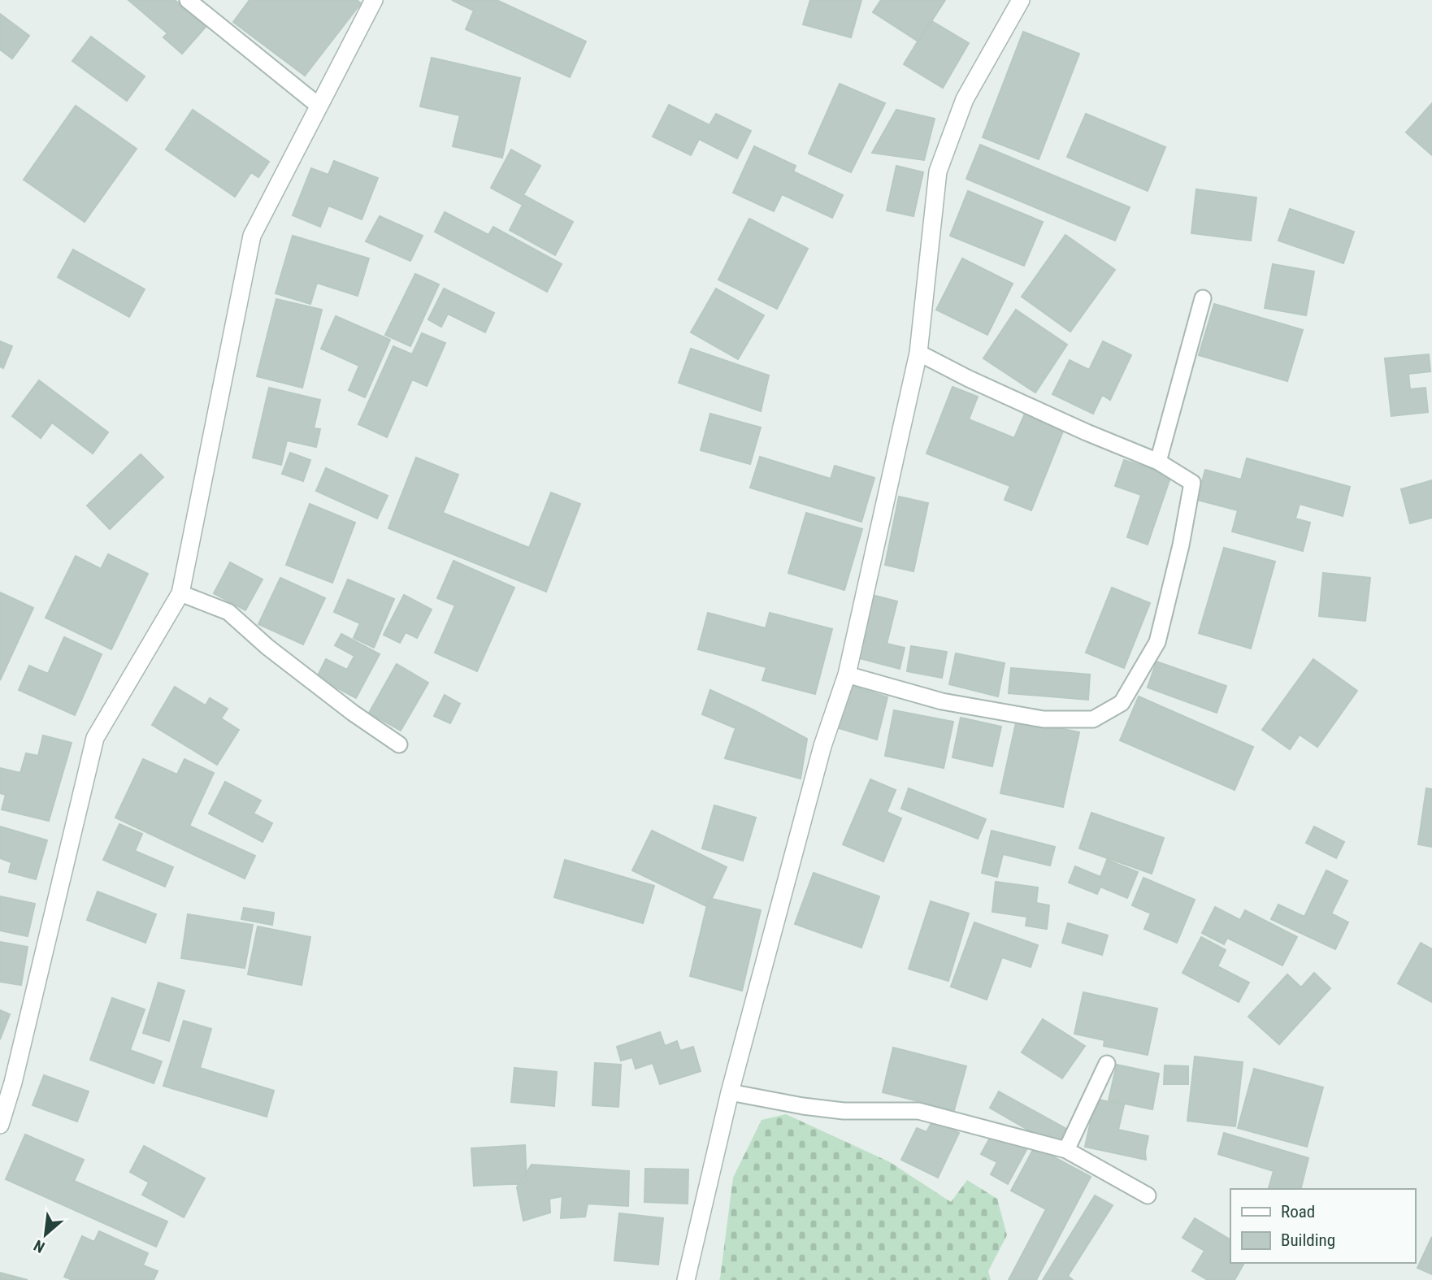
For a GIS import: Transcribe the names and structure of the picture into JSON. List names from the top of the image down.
{
  "legend": ["Road", "Building"],
  "north": "bottom left"
}
